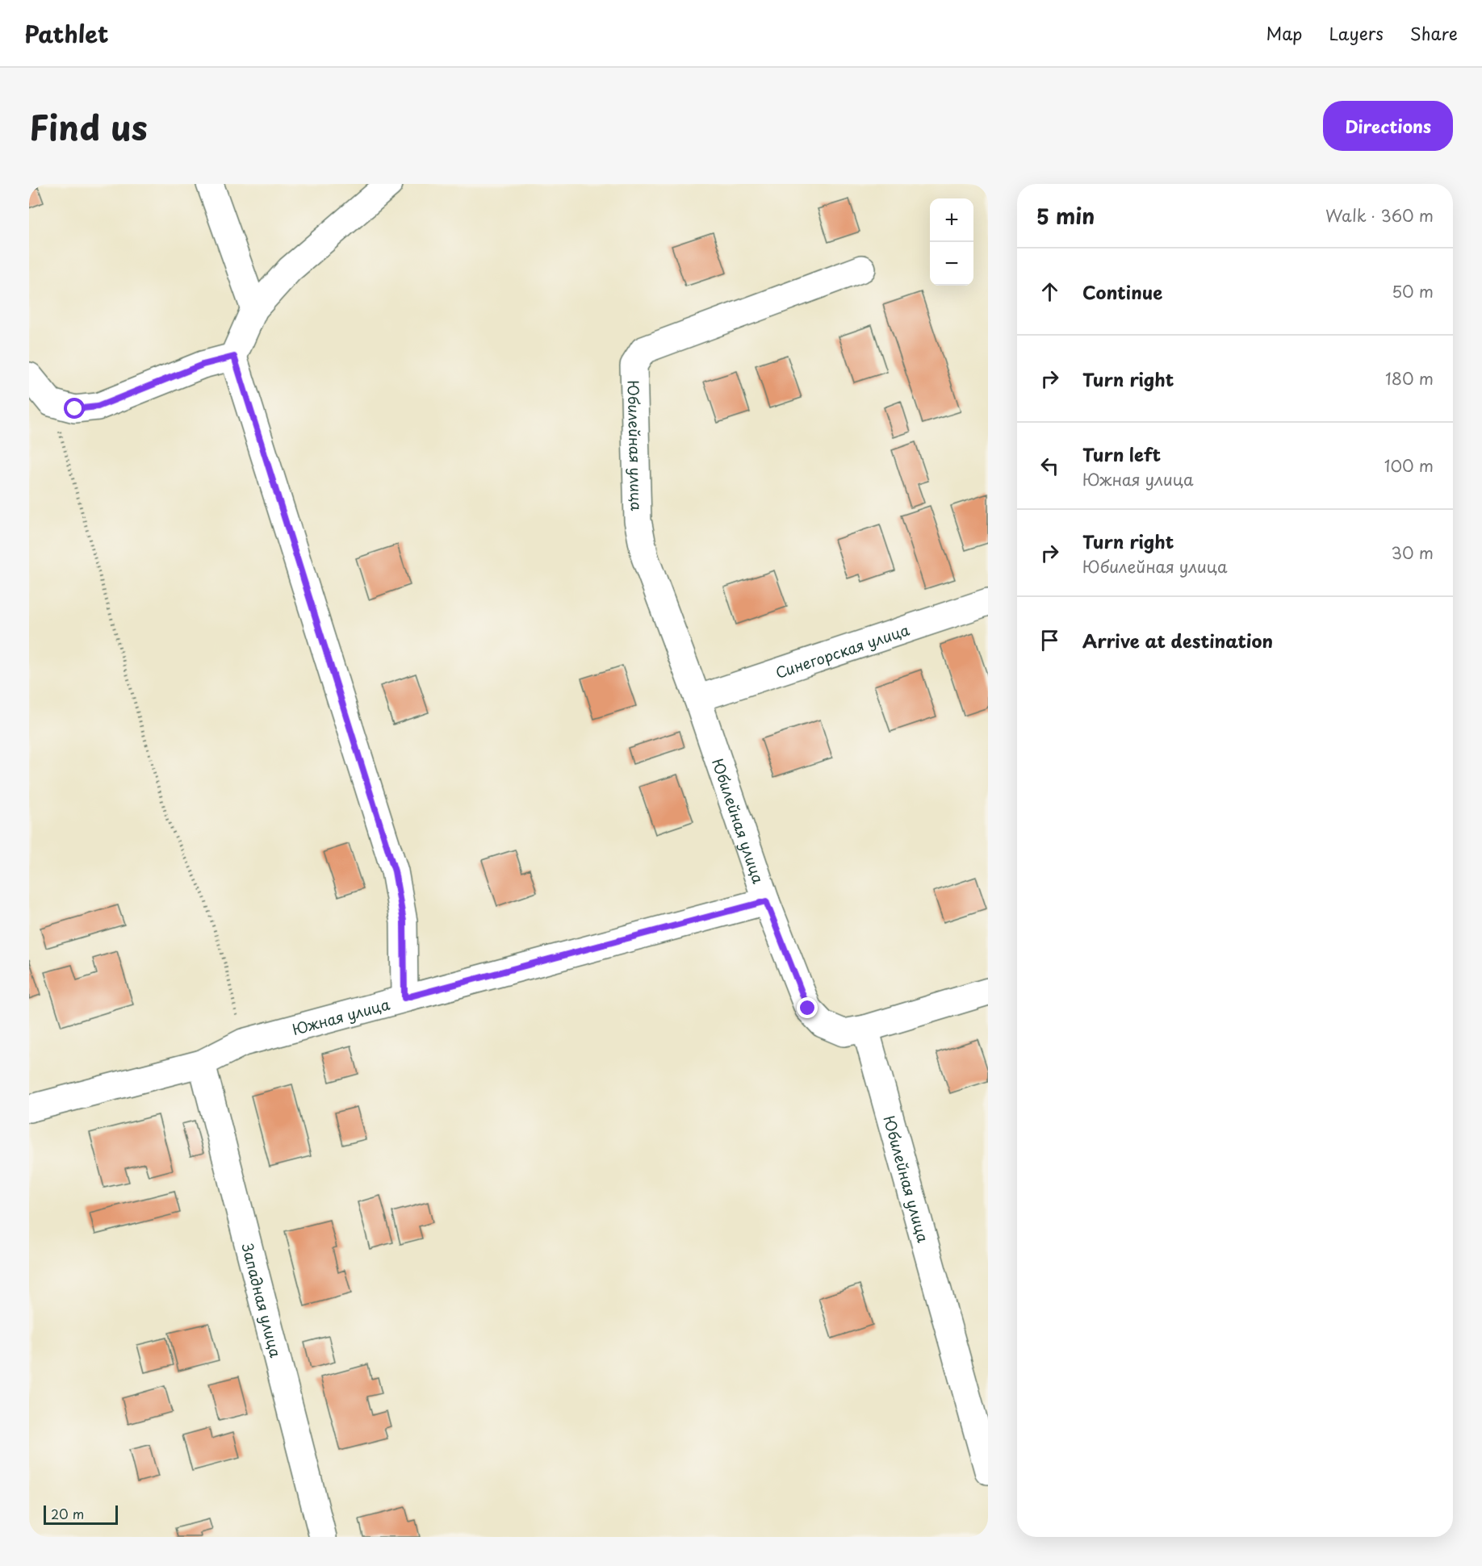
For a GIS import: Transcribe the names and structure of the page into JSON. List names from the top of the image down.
{
  "streets": {
    "street": [
      "Юбилейная улица",
      "Синегорская улица",
      "Южная улица",
      "Западная улица"
    ]
  },
  "crossings": [
    ["Юбилейная улица", "Синегорская улица"],
    ["Юбилейная улица", "Южная улица"],
    ["Южная улица", "Западная улица"]
  ],
  "scale_bar": "20 m",
  "page": {
    "header": "Pathlet",
    "nav": ["Map", "Layers", "Share"],
    "title": "Find us",
    "buttons": "Directions",
    "heading": ["5 min", "Walk · 360 m"],
    "map_buttons": ["+", "−"],
    "list": [
      ["Continue", "50 m"],
      ["Turn right", "180 m"],
      ["Turn left", "Южная улица", "100 m"],
      ["Turn right", "Юбилейная улица", "30 m"],
      "Arrive at destination"
    ],
    "scale": "20 m"
  }
}
